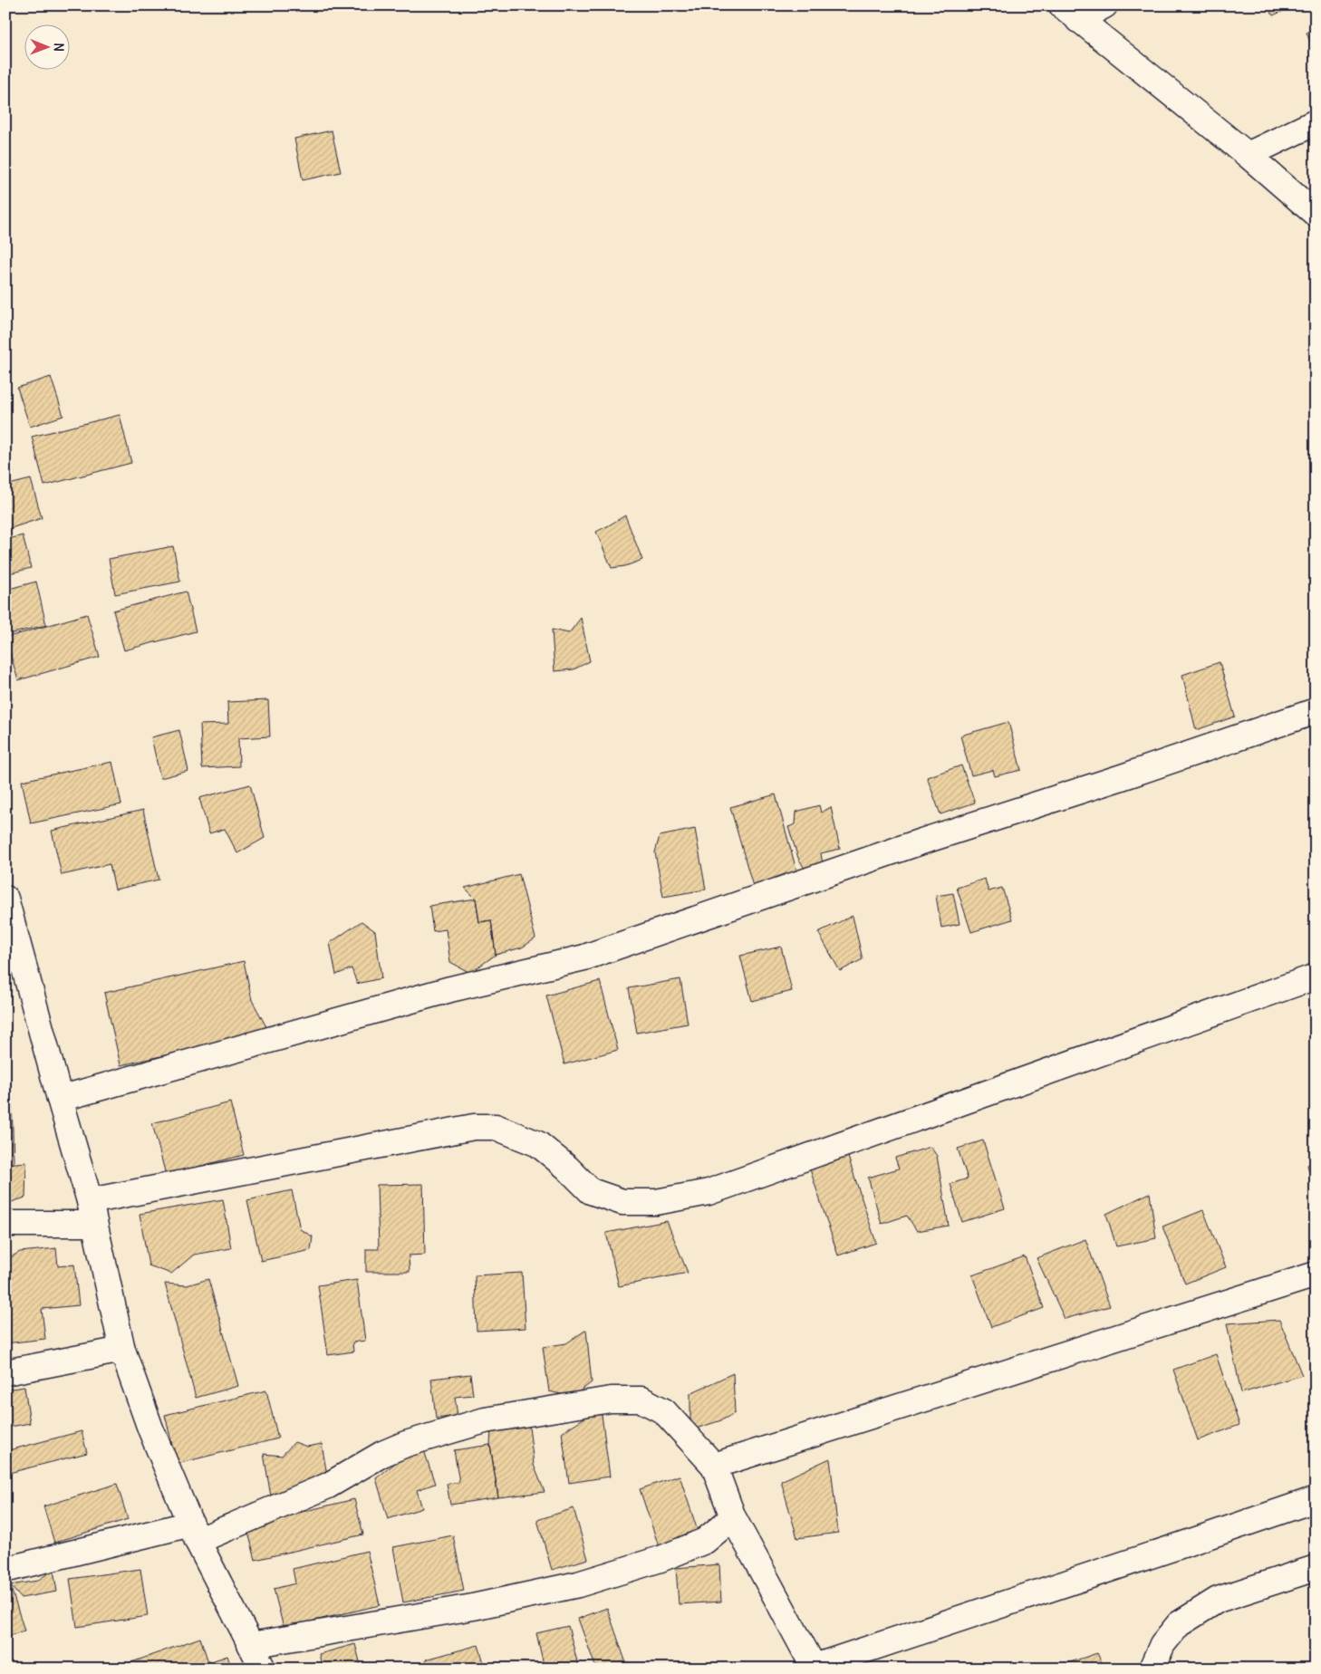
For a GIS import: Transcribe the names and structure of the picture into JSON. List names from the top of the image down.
{
  "north": "right"
}
